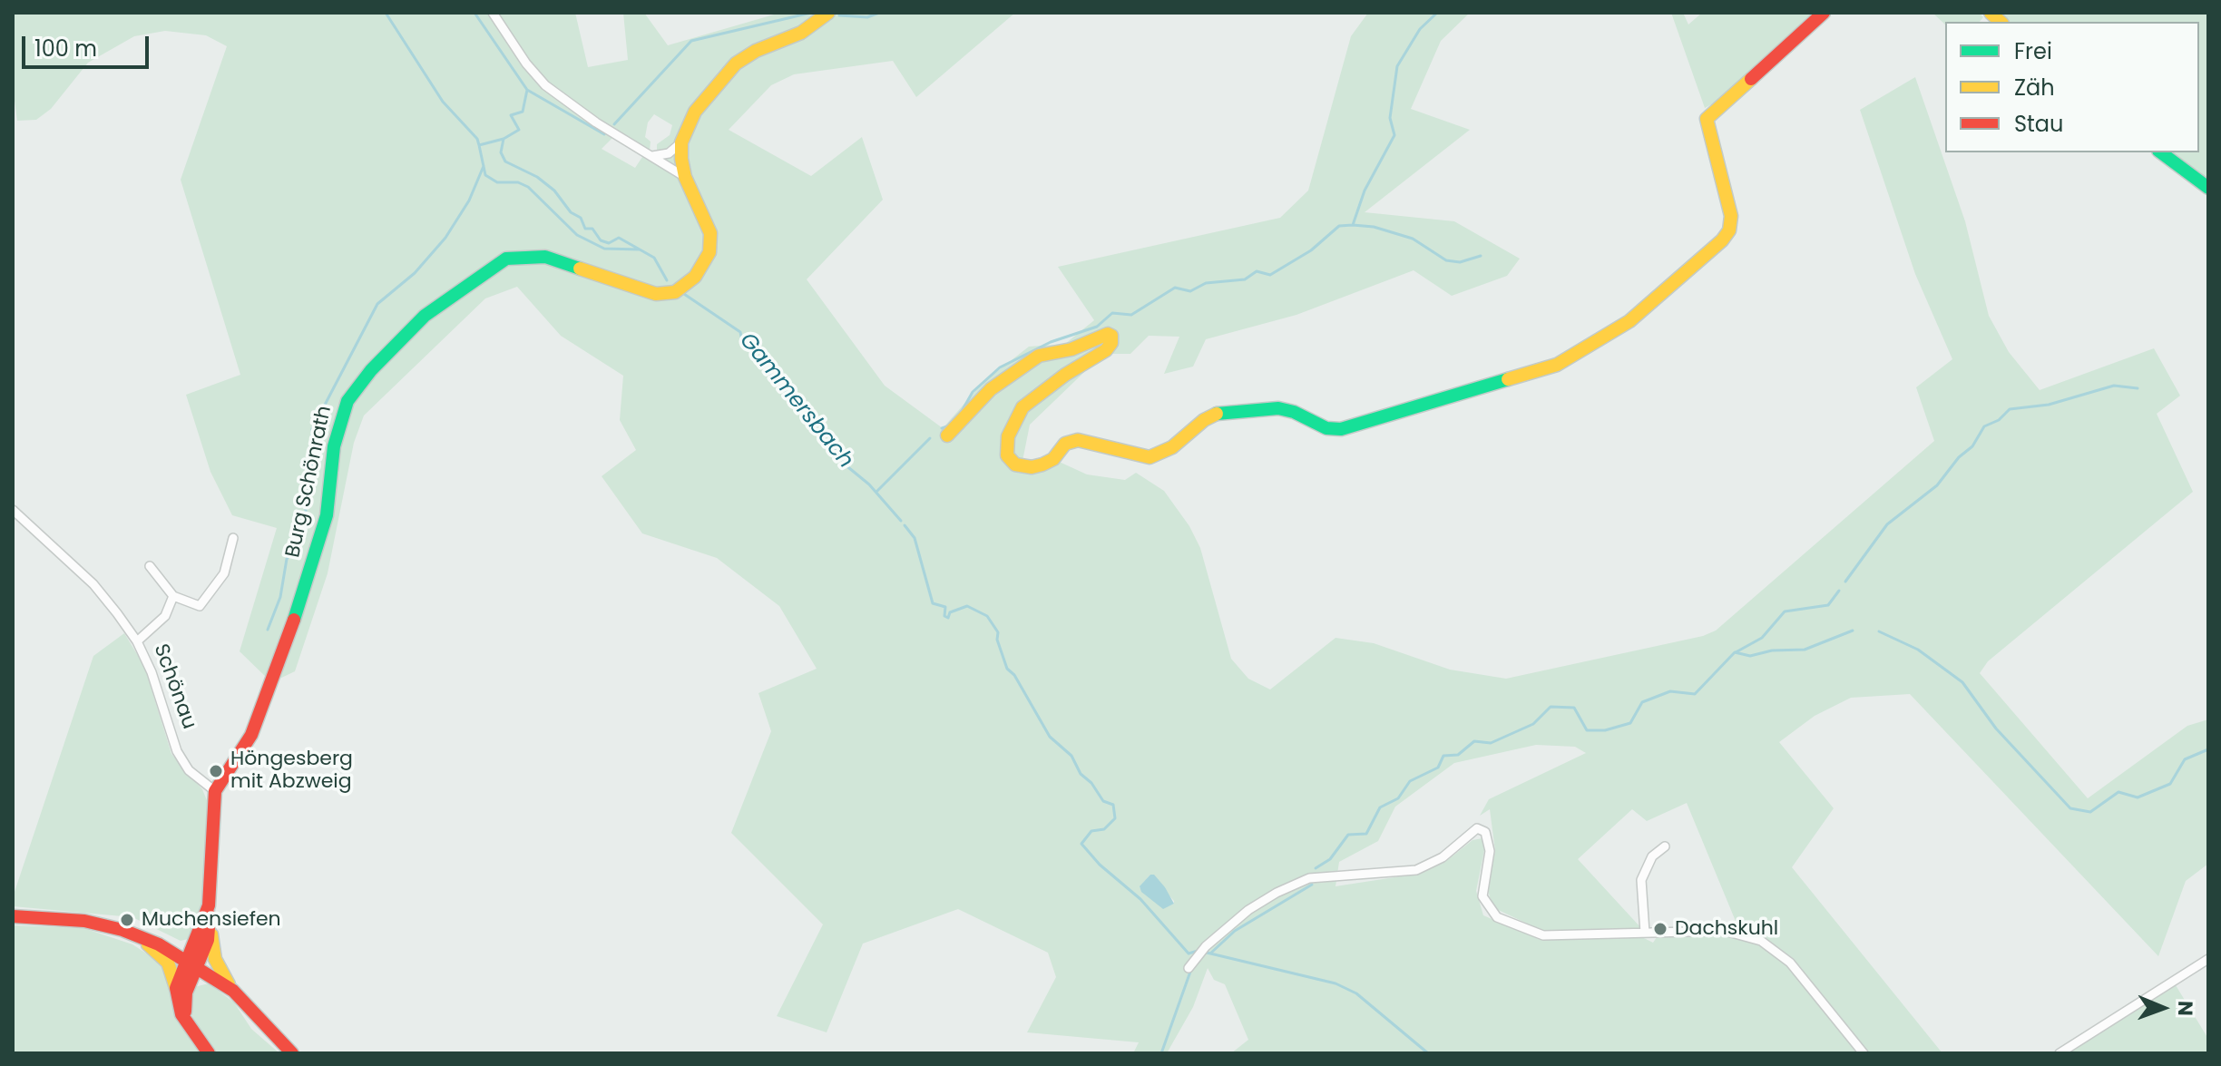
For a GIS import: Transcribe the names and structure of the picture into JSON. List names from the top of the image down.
{
  "streets": {
    "street": ["Burg Schönrath", "Schönau"]
  },
  "crossings": [
    ["Burg Schönrath", "Schönau"]
  ],
  "water": ["Gammersbach"],
  "places": ["Höngesberg mit Abzweig", "Muchensiefen", "Dachskuhl"],
  "legend": ["Frei", "Zäh", "Stau"],
  "scale_bar": "100 m",
  "north": "right"
}
